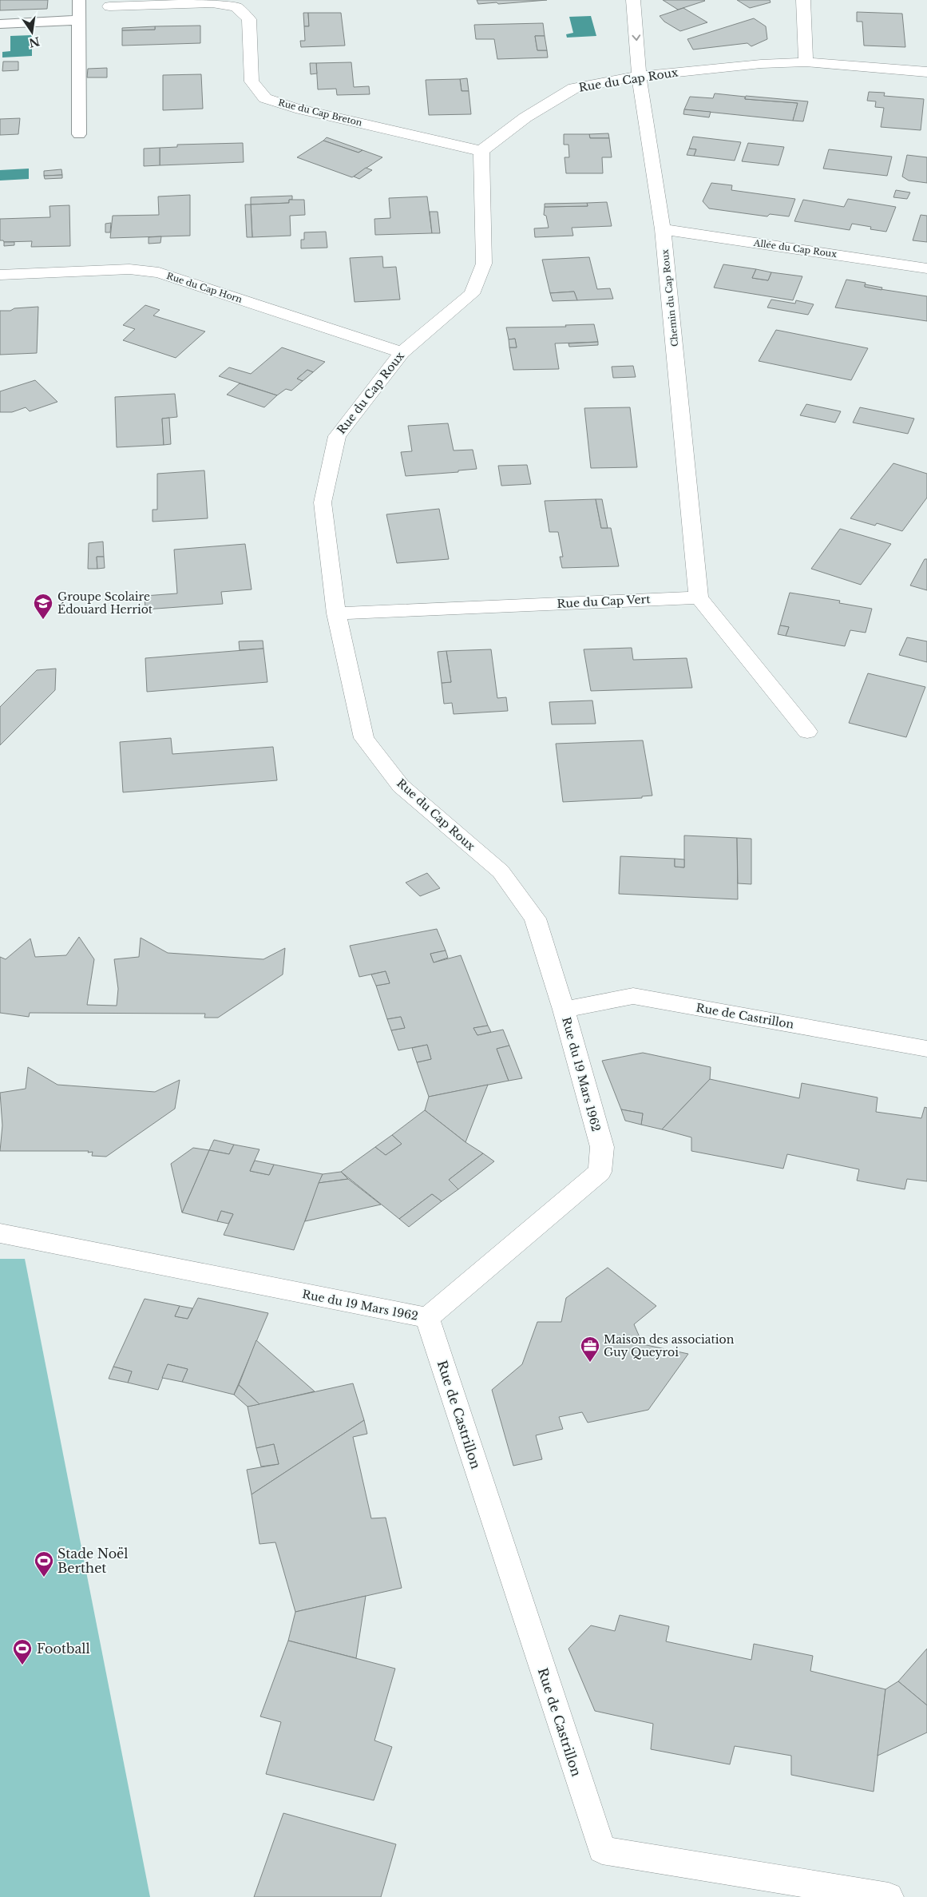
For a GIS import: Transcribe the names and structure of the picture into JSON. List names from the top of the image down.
{
  "streets": {
    "street": [
      "Rue du Cap Roux",
      "Rue du Cap Breton",
      "Allée du Cap Roux",
      "Rue du Cap Horn",
      "Chemin du Cap Roux",
      "Rue du Cap Vert",
      "Rue de Castrillon",
      "Rue du 19 Mars 1962"
    ]
  },
  "crossings": [
    ["Rue du Cap Roux", "Rue du Cap Breton"],
    ["Rue du Cap Roux", "Rue du Cap Horn"],
    ["Rue du Cap Roux", "Chemin du Cap Roux"],
    ["Rue du Cap Roux", "Rue du Cap Vert"],
    ["Rue du Cap Roux", "Rue de Castrillon"],
    ["Rue du Cap Roux", "Rue du 19 Mars 1962"],
    ["Allée du Cap Roux", "Chemin du Cap Roux"],
    ["Chemin du Cap Roux", "Rue du Cap Vert"],
    ["Rue de Castrillon", "Rue du 19 Mars 1962"]
  ],
  "places": {
    "school or university": ["Groupe Scolaire Édouard Herriot"],
    "office": ["Maison des association Guy Queyroi"],
    "sports": ["Stade Noël Berthet", "Football"]
  },
  "north": "bottom"
}
